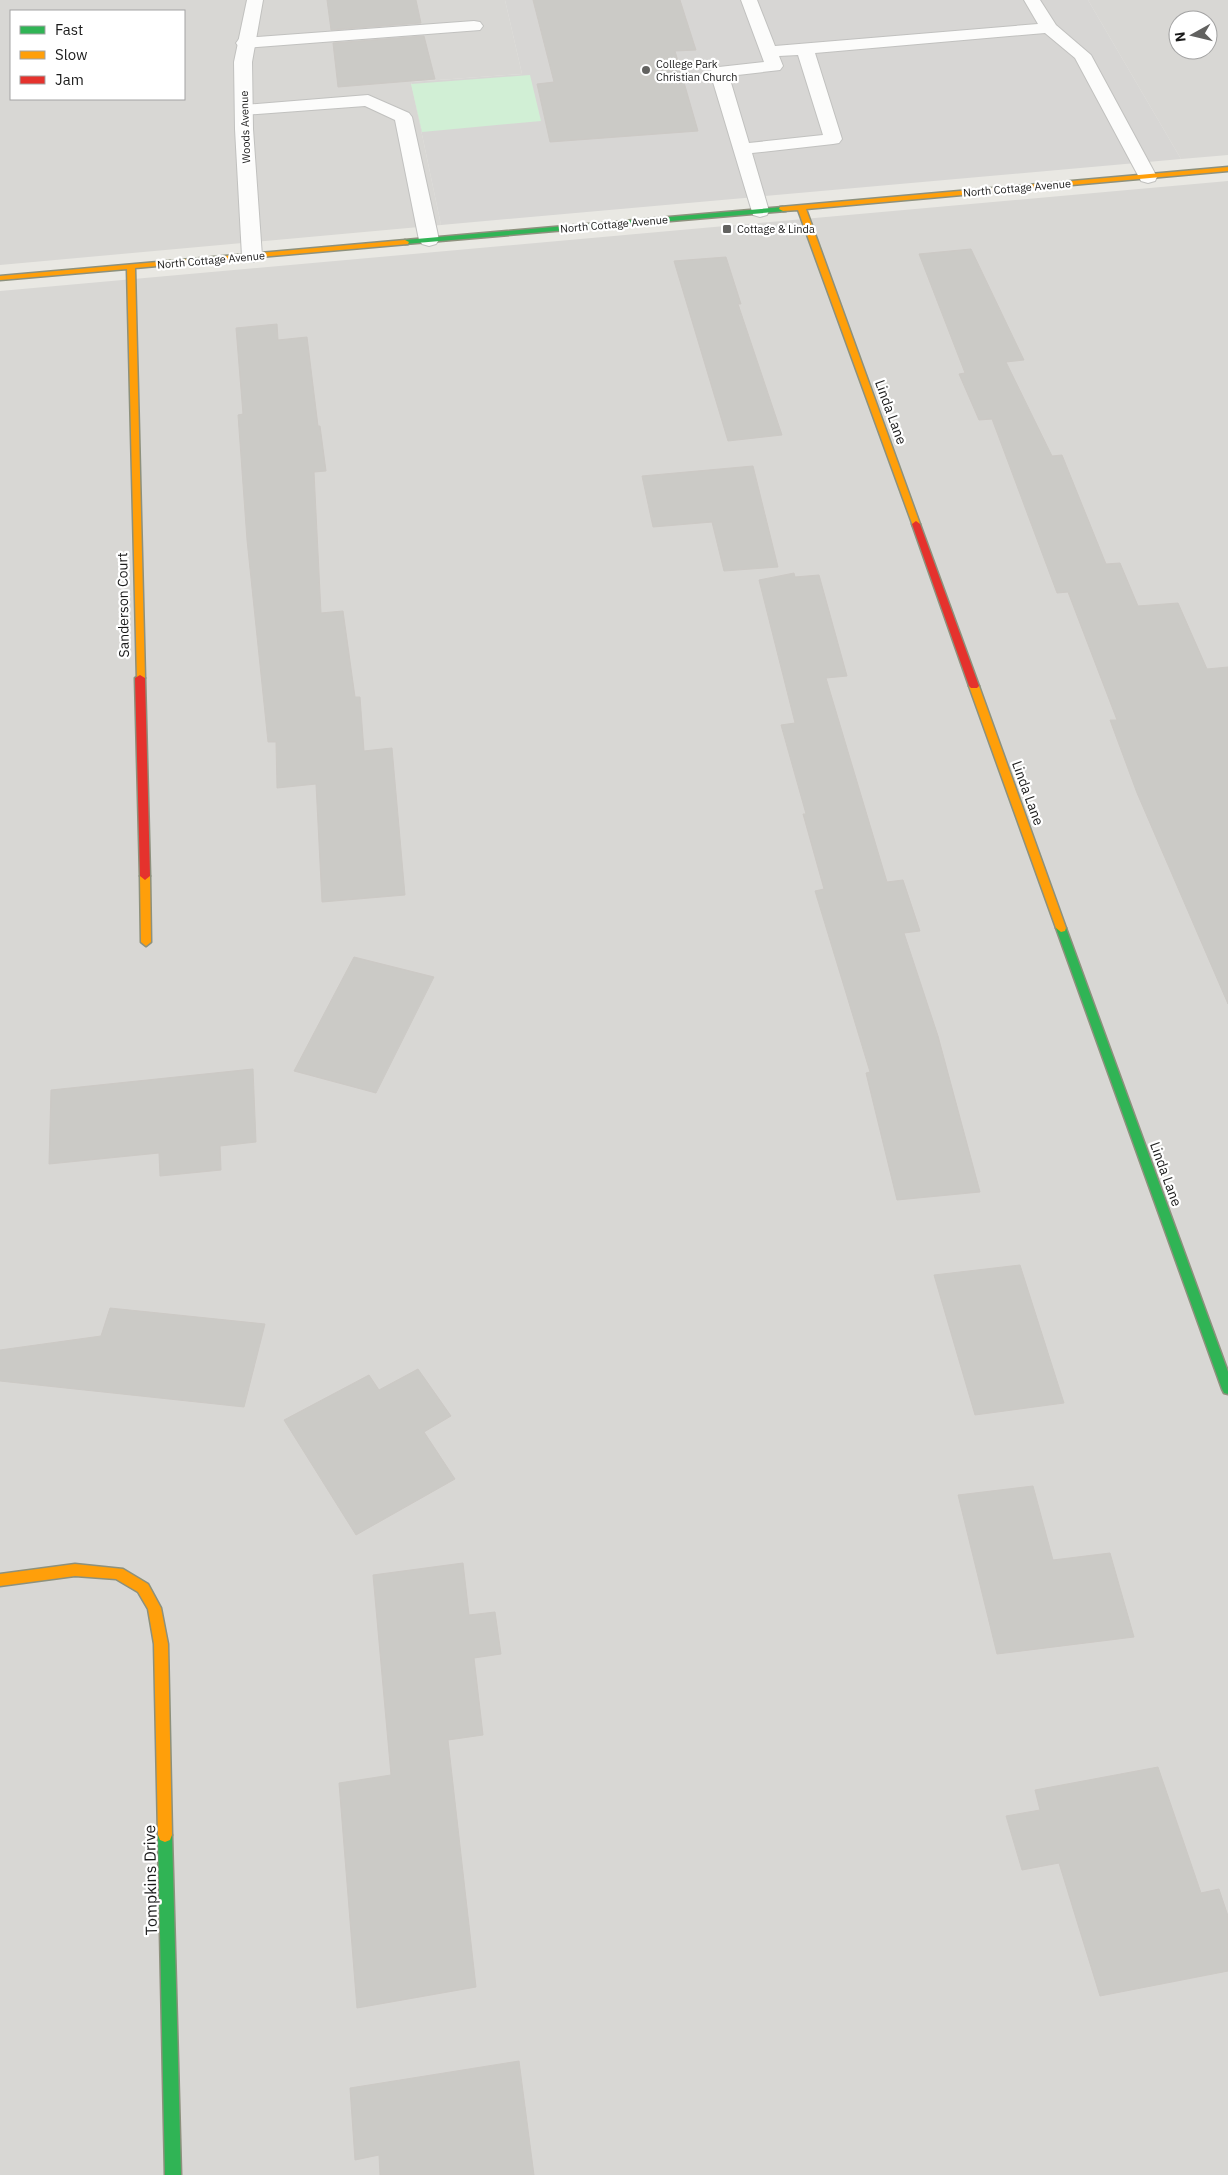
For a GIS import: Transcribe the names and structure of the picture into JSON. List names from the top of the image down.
{
  "streets": {
    "street": [
      "Woods Avenue",
      "North Cottage Avenue",
      "Linda Lane",
      "Sanderson Court",
      "Tompkins Drive"
    ]
  },
  "crossings": [
    ["Woods Avenue", "North Cottage Avenue"],
    ["North Cottage Avenue", "Linda Lane"],
    ["North Cottage Avenue", "Sanderson Court"]
  ],
  "places": {
    "other": ["College Park Christian Church"],
    "transit": ["Cottage & Linda"]
  },
  "legend": ["Fast", "Slow", "Jam"],
  "north": "left"
}
